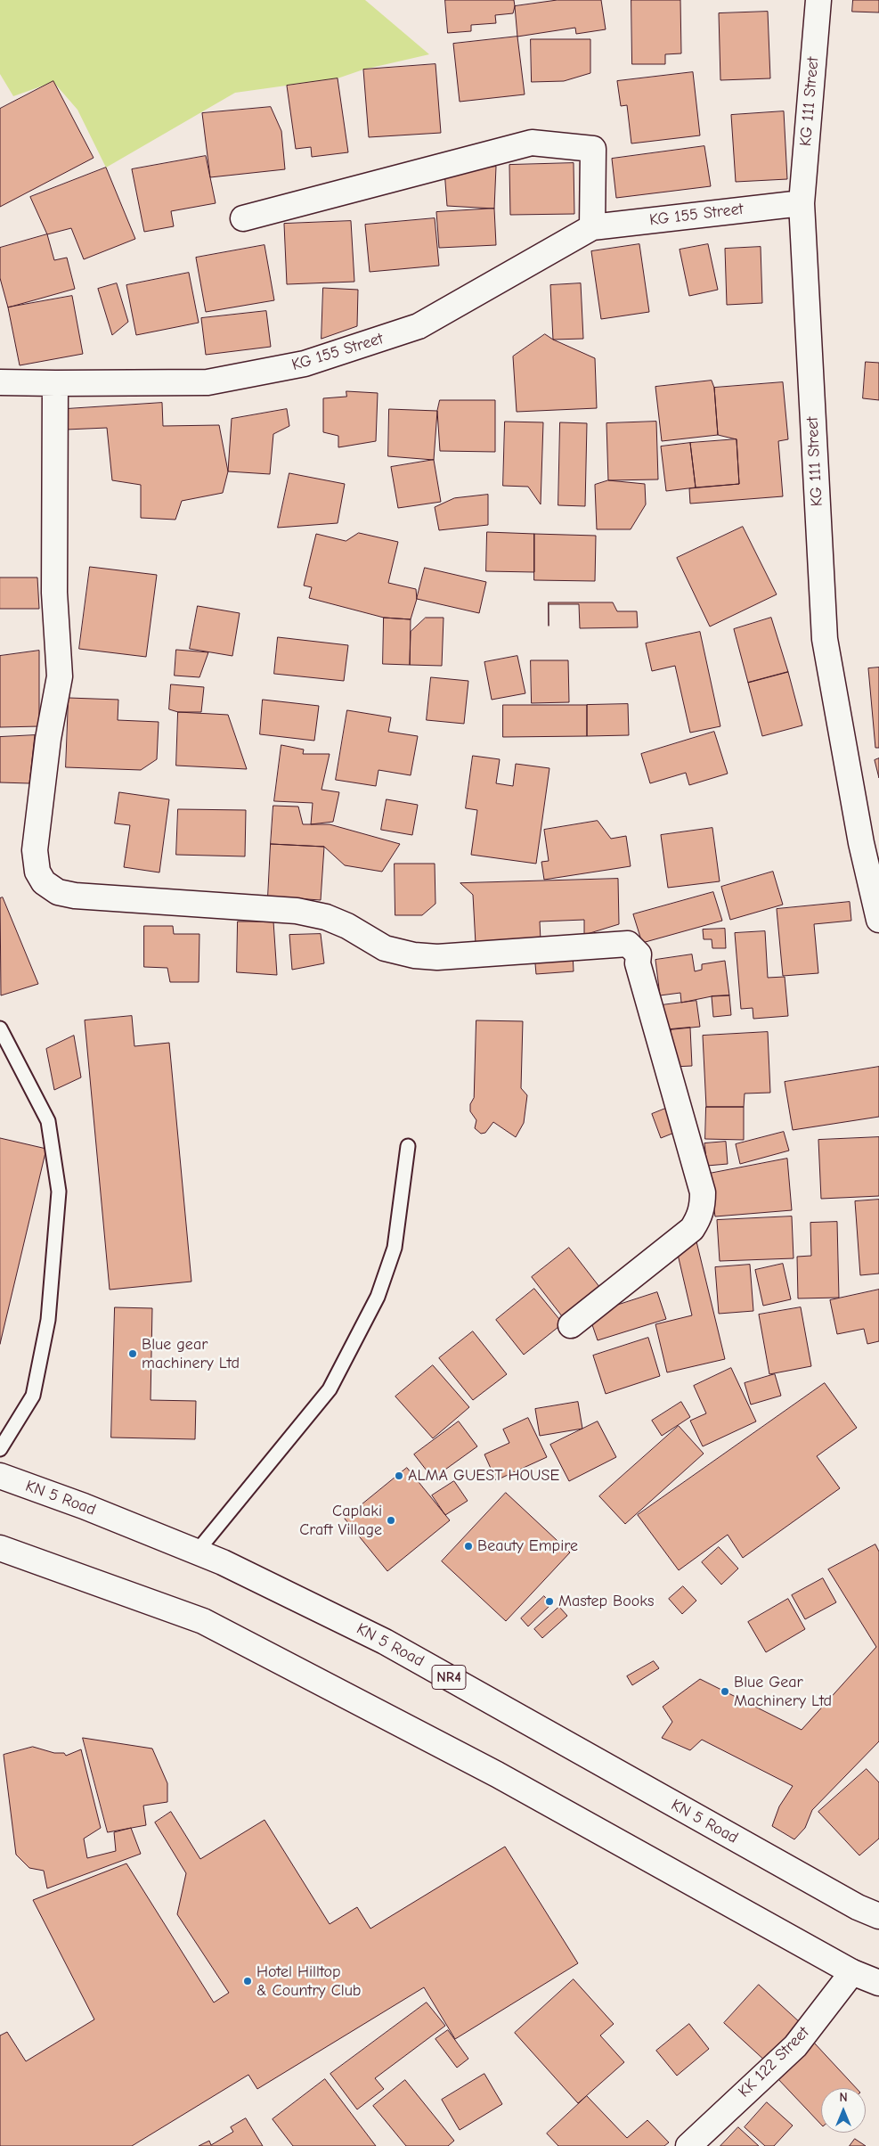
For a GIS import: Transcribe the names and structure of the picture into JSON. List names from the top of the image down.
{
  "streets": {
    "main road": [
      "KG 111 Street",
      "KG 155 Street",
      "KN 5 Road",
      "NR4",
      "KK 122 Street"
    ]
  },
  "crossings": [
    ["KG 111 Street", "KG 155 Street"]
  ],
  "places": [
    "Blue gear machinery Ltd",
    "ALMA GUEST HOUSE",
    "Caplaki Craft Village",
    "Beauty Empire",
    "Mastep Books",
    "Blue Gear Machinery Ltd",
    "Hotel Hilltop & Country Club"
  ],
  "north": "top"
}
